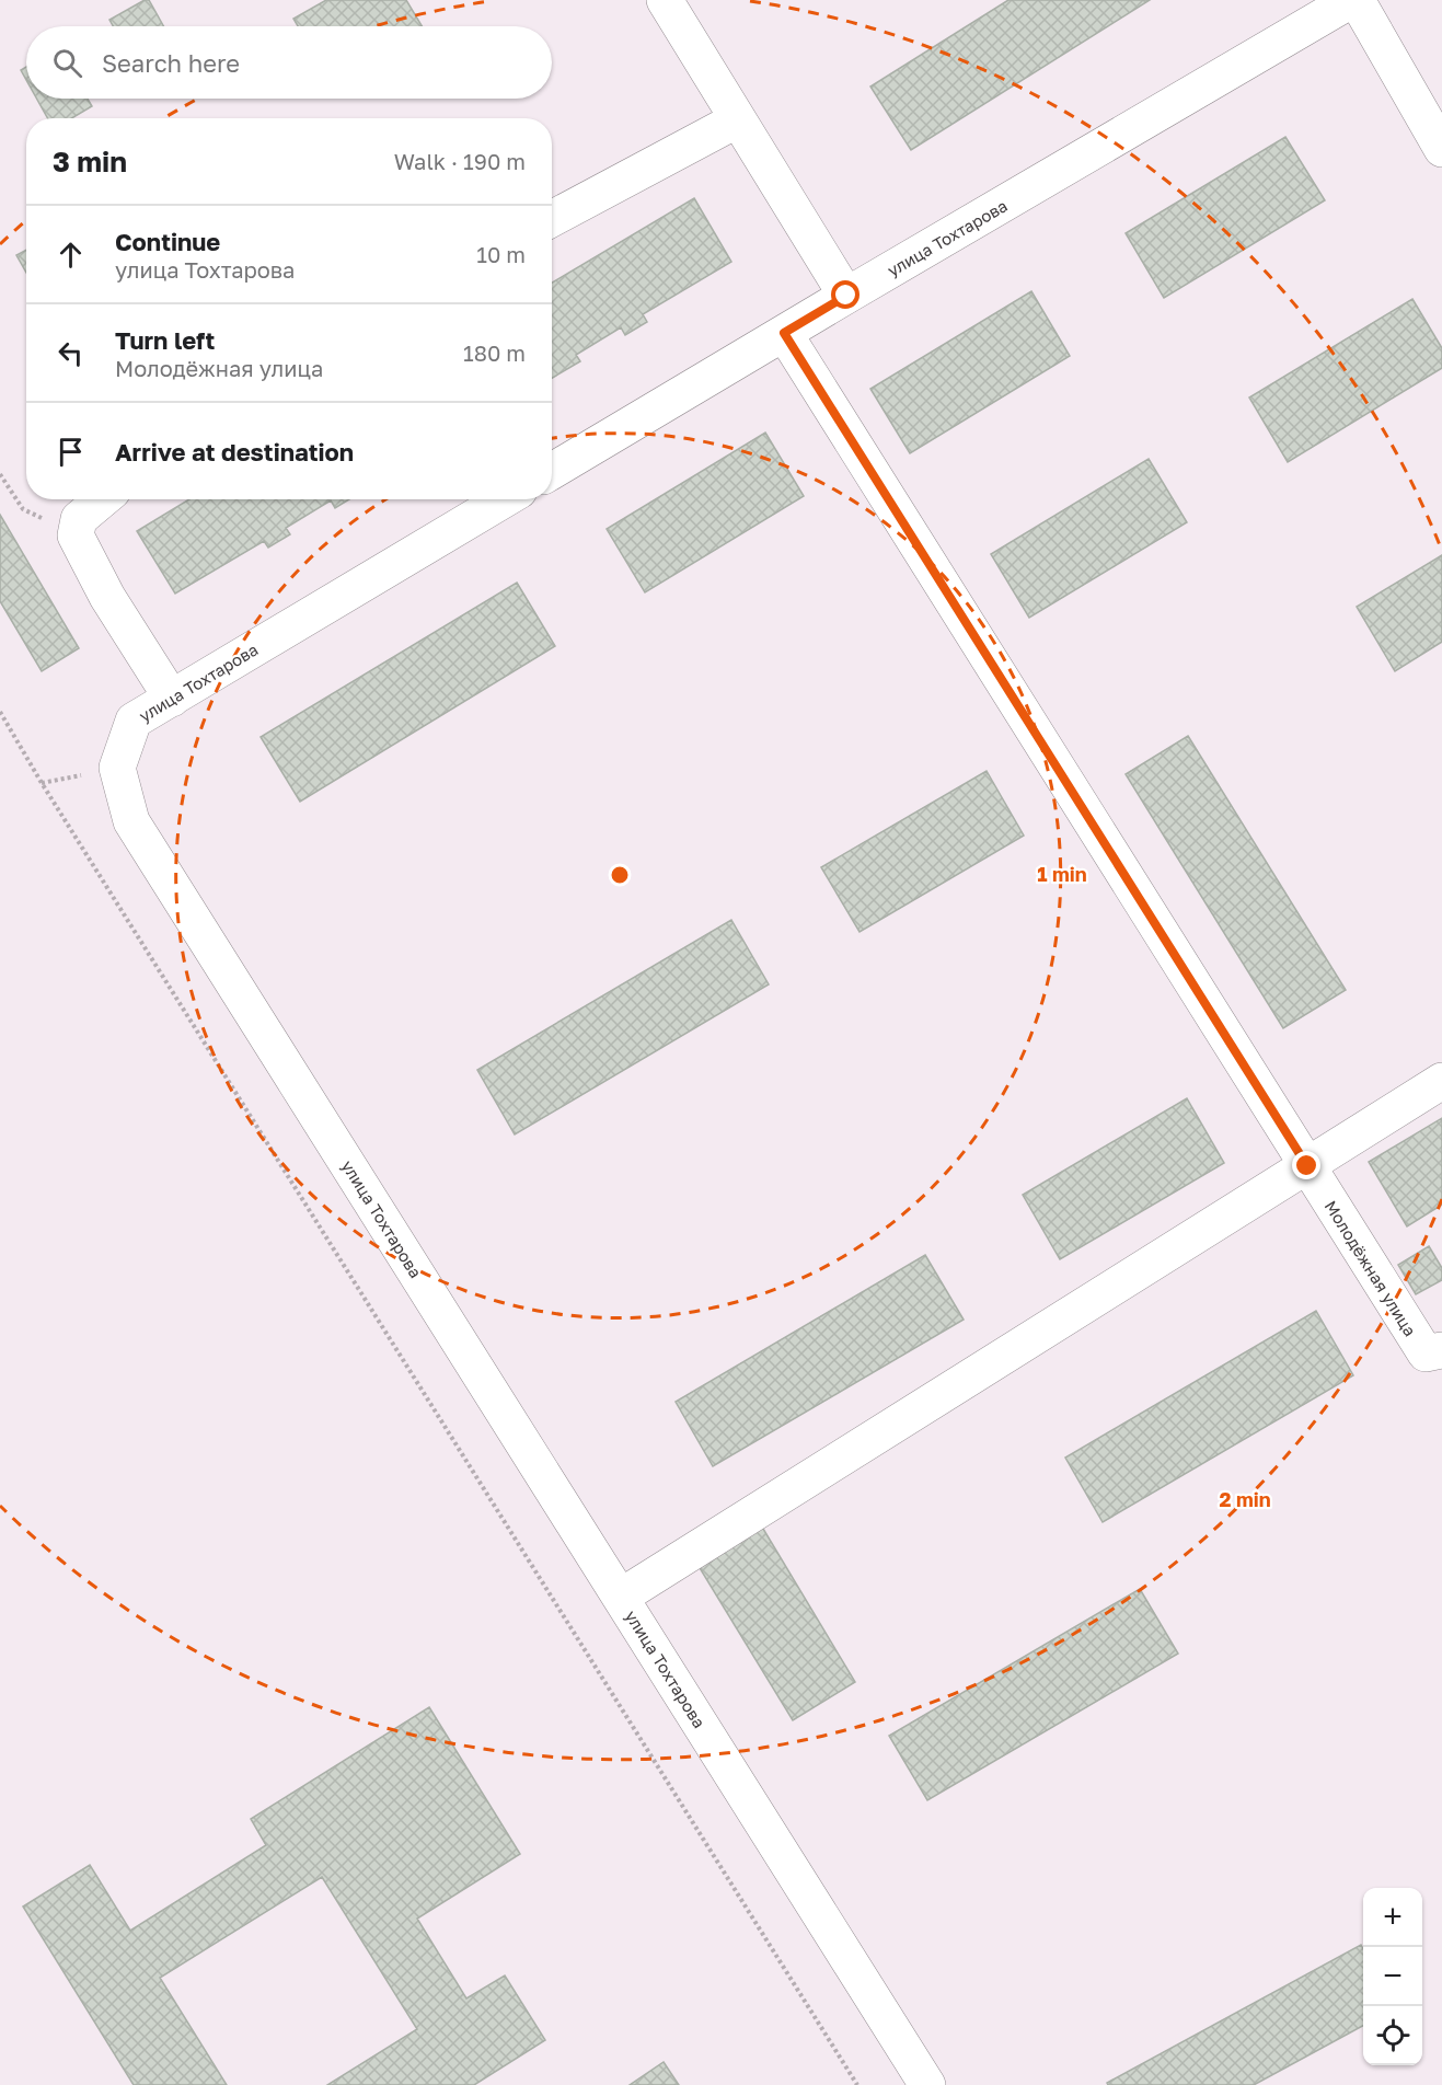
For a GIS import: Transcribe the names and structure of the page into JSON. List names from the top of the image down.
{
  "streets": {
    "street": ["улица Тохтарова", "Молодёжная улица"]
  },
  "crossings": [
    ["улица Тохтарова", "Молодёжная улица"]
  ],
  "page": {
    "search": "Search here",
    "heading": ["3 min", "Walk · 190 m"],
    "list": [
      ["Continue", "улица Тохтарова", "10 m"],
      ["Turn left", "Молодёжная улица", "180 m"],
      "Arrive at destination"
    ],
    "map_buttons": ["+", "−"]
  },
  "rings": ["1 min", "2 min"]
}
